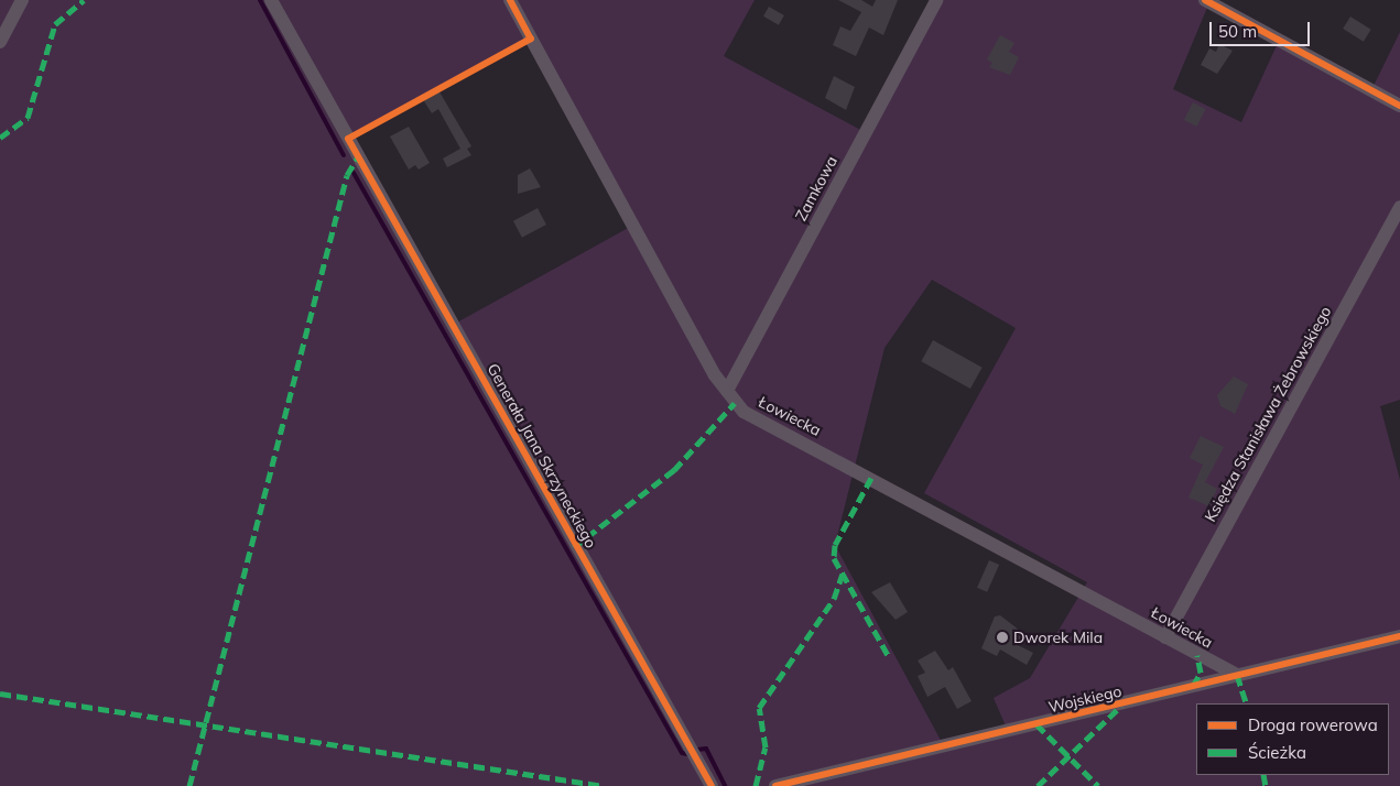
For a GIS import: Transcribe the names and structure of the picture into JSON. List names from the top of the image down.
{
  "streets": {
    "street": [
      "Zamkowa",
      "Księdza Stanisława Żebrowskiego",
      "Łowiecka",
      "Generała Jana Skrzyneckiego",
      "Wojskiego"
    ]
  },
  "crossings": [
    ["Zamkowa", "Łowiecka"],
    ["Księdza Stanisława Żebrowskiego", "Łowiecka"],
    ["Łowiecka", "Wojskiego"]
  ],
  "places": ["Dworek Mila"],
  "legend": ["Droga rowerowa", "Ścieżka"],
  "scale_bar": "50 m"
}
